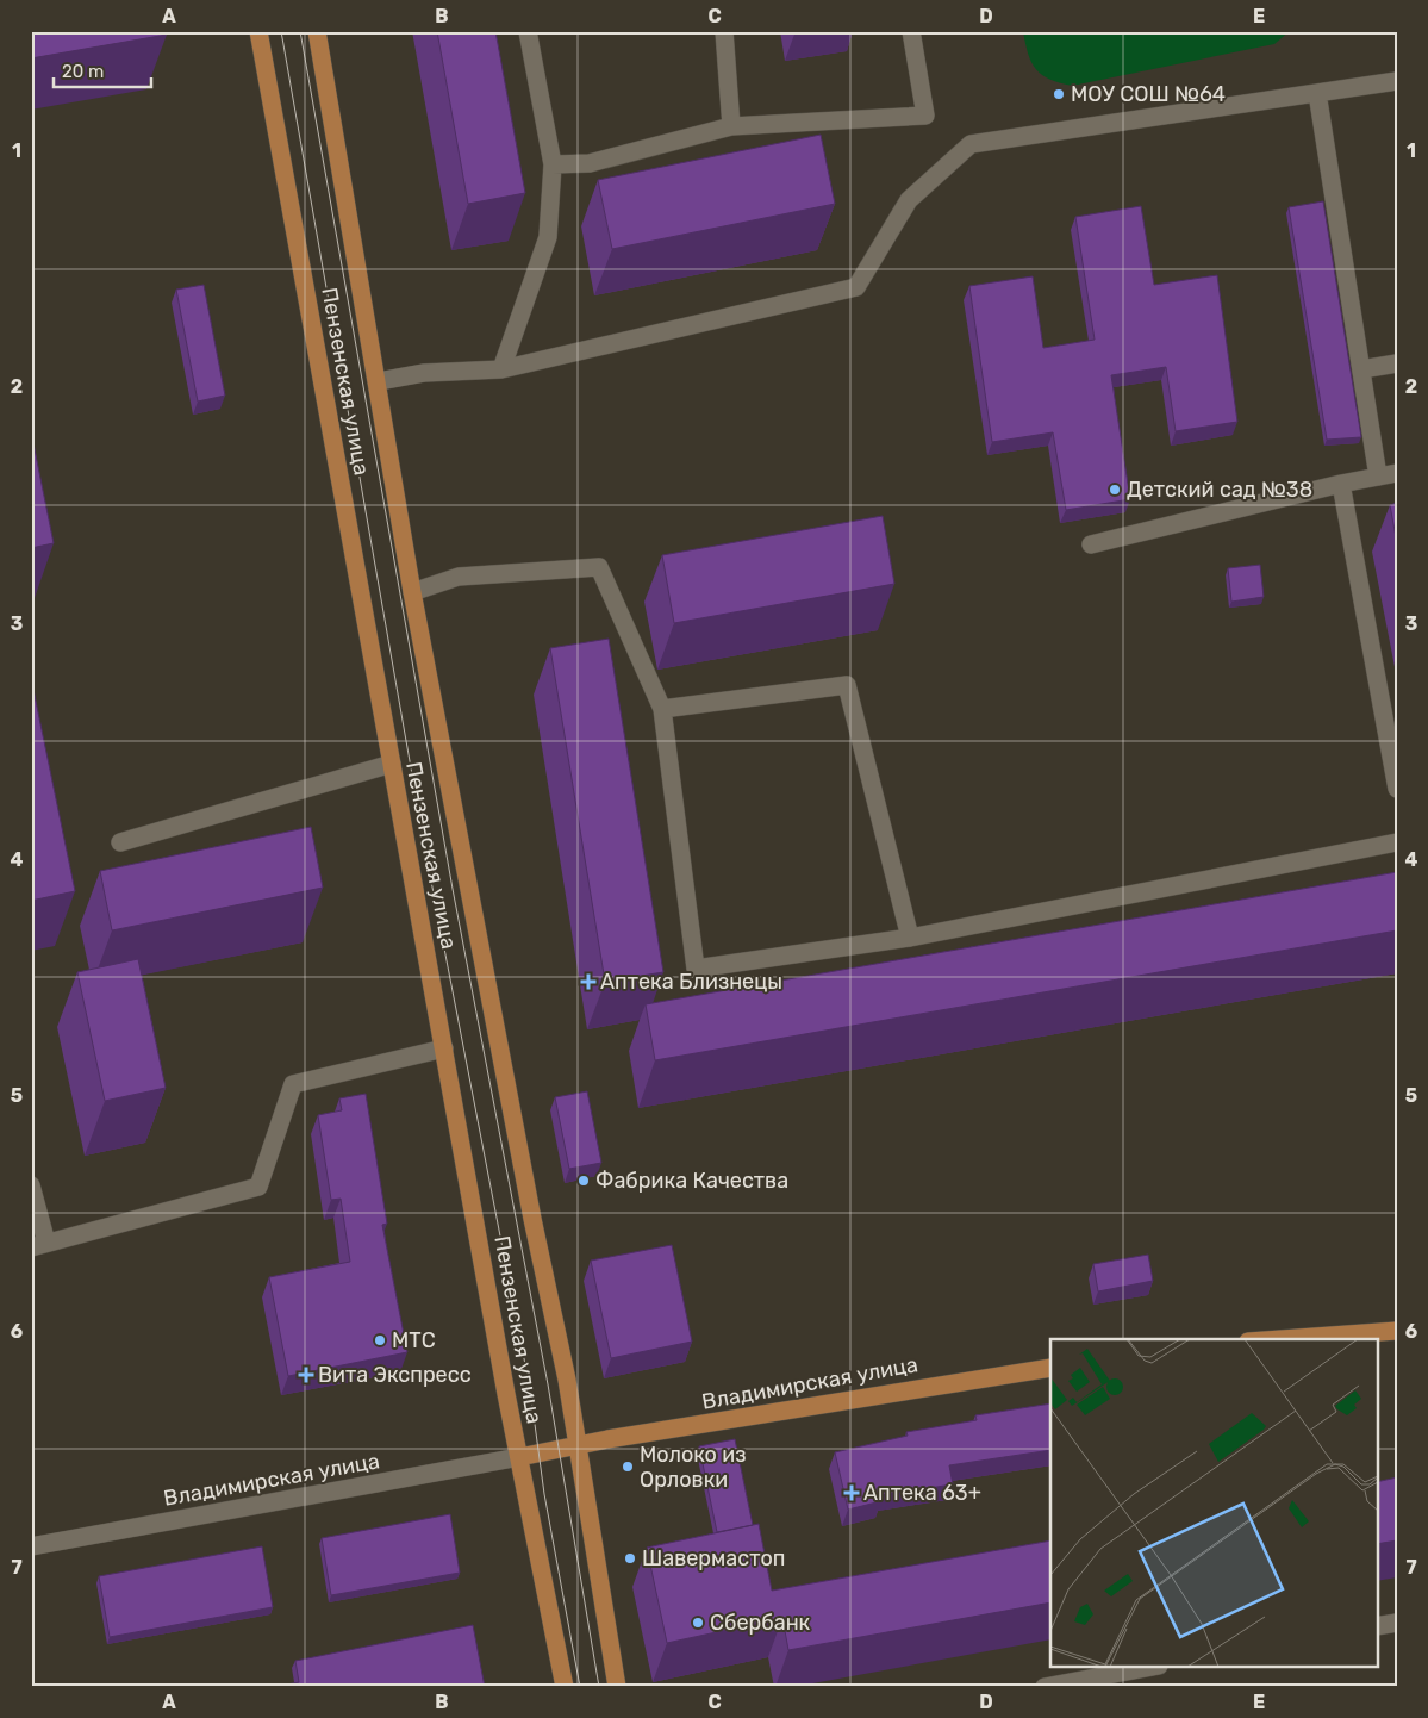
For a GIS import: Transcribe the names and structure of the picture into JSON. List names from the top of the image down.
{
  "streets": {
    "main road": ["Пензенская улица", "Владимирская улица"]
  },
  "crossings": [
    ["Пензенская улица", "Владимирская улица"]
  ],
  "places": {
    "other": [
      "МОУ СОШ №64",
      "Детский сад №38",
      "Фабрика Качества",
      "МТС",
      "Молоко из Орловки",
      "Шавермастоп",
      "Сбербанк"
    ],
    "health": ["Аптека Близнецы", "Вита Экспресс", "Аптека 63+"]
  },
  "scale_bar": "20 m",
  "grid": {
    "columns": [
      "A",
      "B",
      "C",
      "D",
      "E"
    ],
    "rows": [
      "1",
      "2",
      "3",
      "4",
      "5",
      "6",
      "7"
    ]
  }
}
